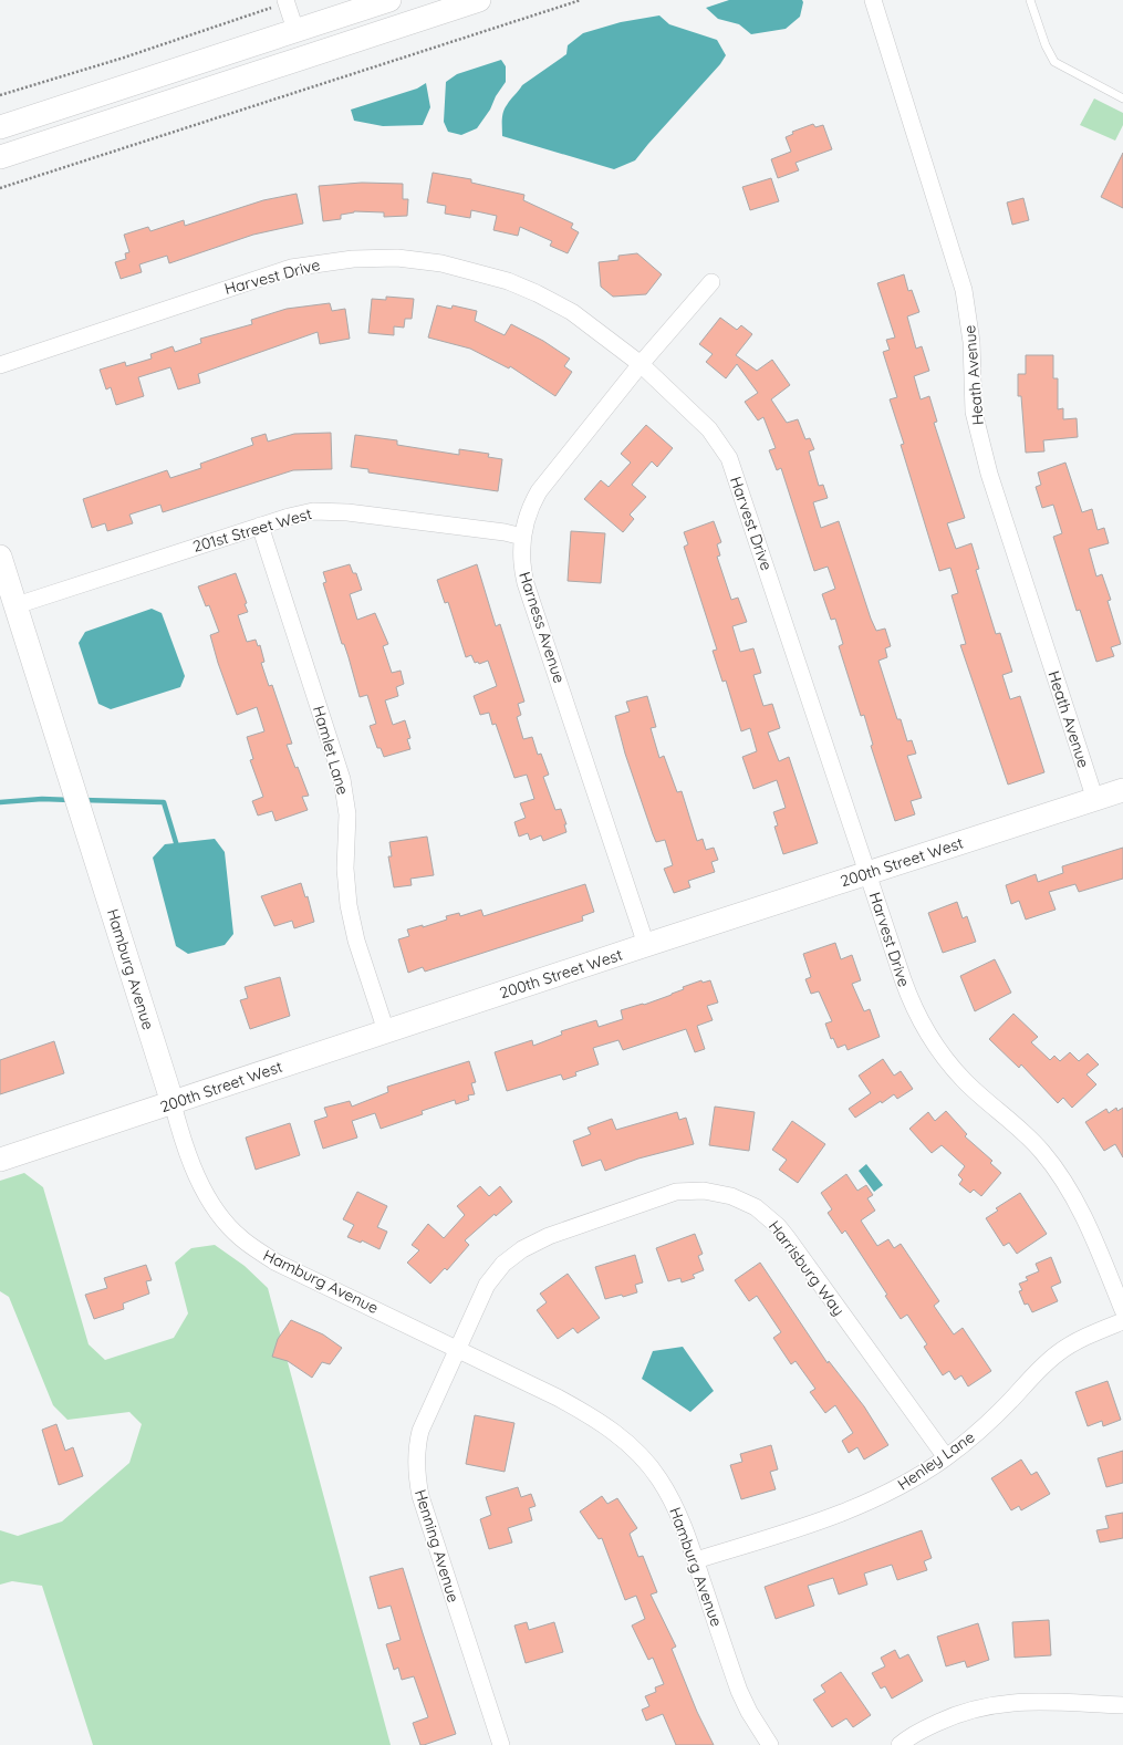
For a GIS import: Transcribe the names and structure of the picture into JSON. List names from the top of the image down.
{
  "streets": {
    "street": [
      "Harvest Drive",
      "Heath Avenue",
      "201st Street West",
      "Harness Avenue",
      "Hamlet Lane",
      "200th Street West",
      "Hamburg Avenue",
      "Harrisburg Way",
      "Henley Lane",
      "Henning Avenue"
    ]
  },
  "crossings": [
    ["Harvest Drive", "Harness Avenue"],
    ["Harvest Drive", "200th Street West"],
    ["Heath Avenue", "200th Street West"],
    ["201st Street West", "Harness Avenue"],
    ["201st Street West", "Hamlet Lane"],
    ["201st Street West", "Hamburg Avenue"],
    ["Harness Avenue", "200th Street West"],
    ["Hamlet Lane", "200th Street West"],
    ["200th Street West", "Hamburg Avenue"],
    ["Hamburg Avenue", "Harrisburg Way"],
    ["Hamburg Avenue", "Henley Lane"],
    ["Hamburg Avenue", "Henning Avenue"],
    ["Harrisburg Way", "Henley Lane"],
    ["Harrisburg Way", "Henning Avenue"]
  ]
}
